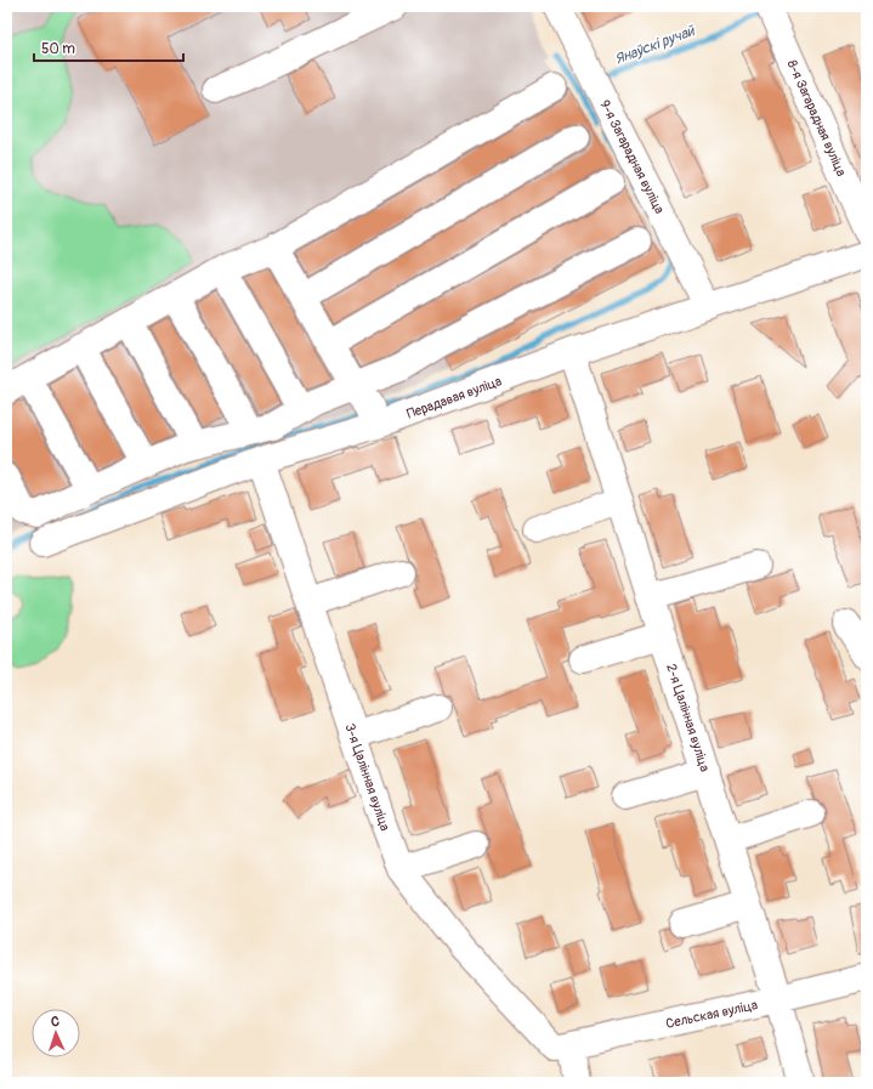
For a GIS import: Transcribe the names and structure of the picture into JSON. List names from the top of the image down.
{
  "streets": {
    "street": [
      "8-я Загарадная вуліца",
      "9-я Загарадная вуліца",
      "Перадавая вуліца",
      "2-я Цалінная вуліца",
      "3-я Цалінная вуліца",
      "Сельская вуліца"
    ]
  },
  "crossings": [
    ["9-я Загарадная вуліца", "Перадавая вуліца"],
    ["Перадавая вуліца", "2-я Цалінная вуліца"],
    ["Перадавая вуліца", "3-я Цалінная вуліца"],
    ["2-я Цалінная вуліца", "Сельская вуліца"],
    ["3-я Цалінная вуліца", "Сельская вуліца"]
  ],
  "water": ["Янаўскі ручай"],
  "scale_bar": "50 m",
  "north": "top"
}
